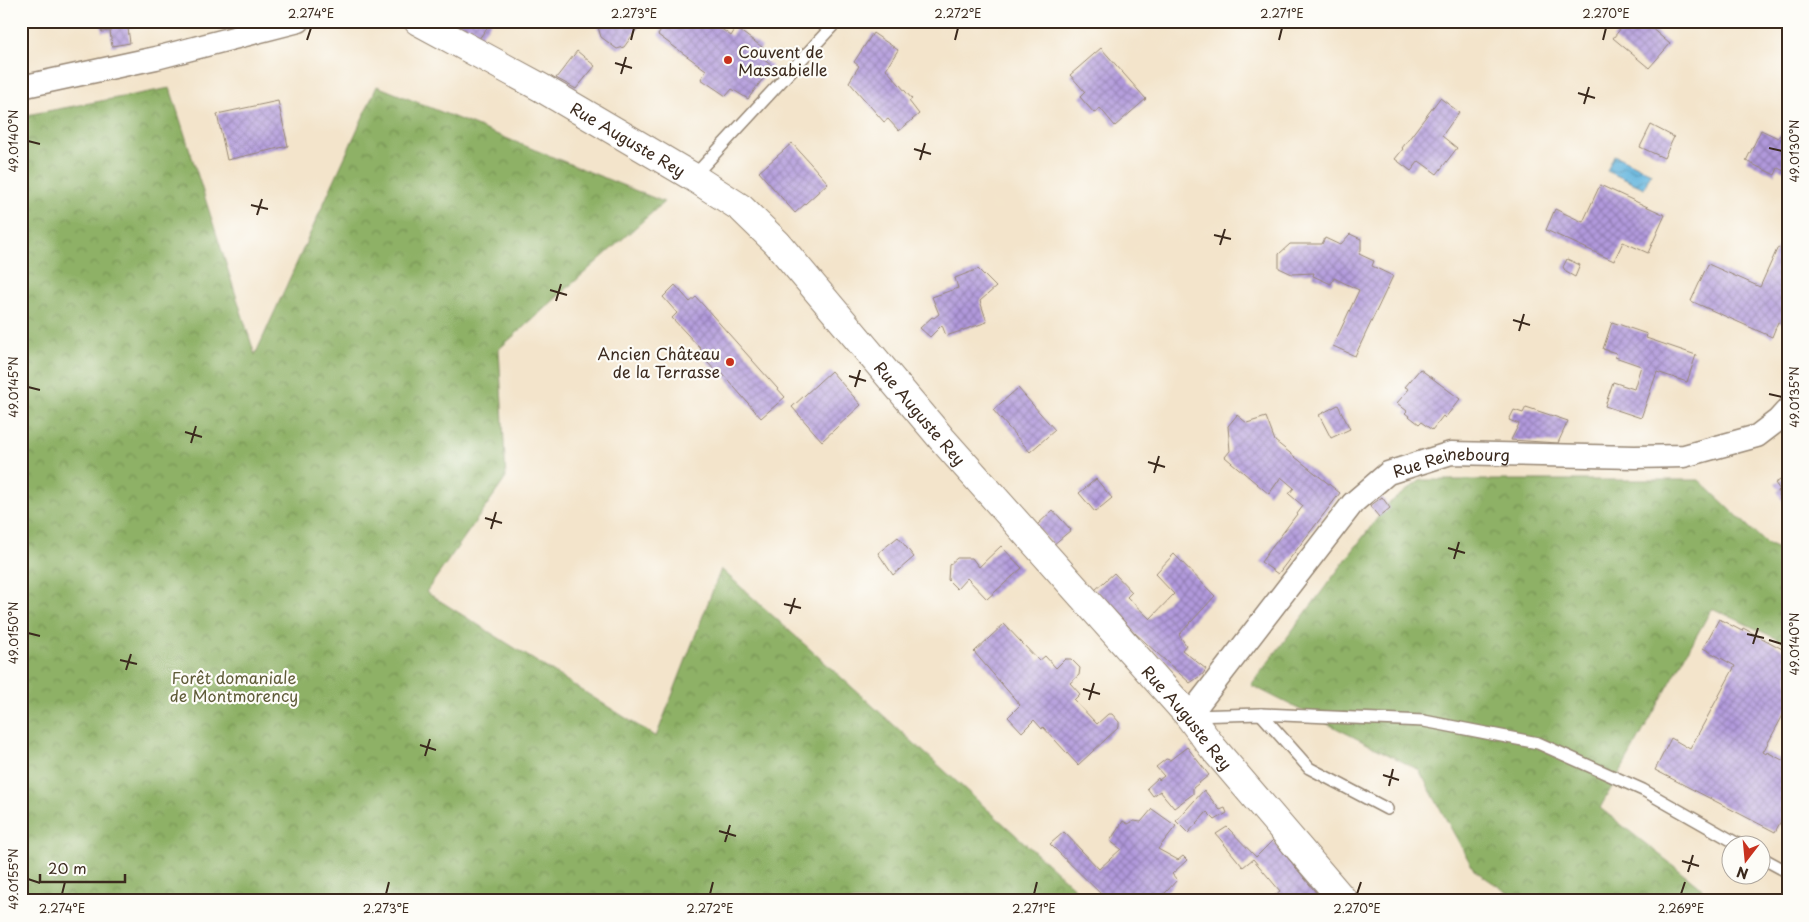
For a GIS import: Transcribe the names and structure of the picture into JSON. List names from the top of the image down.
{
  "streets": {
    "street": ["Rue Auguste Rey", "Rue Reinebourg"]
  },
  "crossings": [
    ["Rue Auguste Rey", "Rue Reinebourg"]
  ],
  "parks": ["Forêt domaniale de Montmorency"],
  "places": ["Couvent de Massabielle", "Ancien Château de la Terrasse"],
  "scale_bar": "20 m",
  "north": "bottom",
  "coordinates": [
    "2.274°E",
    "2.273°E",
    "2.272°E",
    "2.271°E",
    "2.270°E",
    "49.0140°N",
    "49.0130°N",
    "49.0145°N",
    "49.0135°N",
    "49.0150°N",
    "49.0155°N",
    "2.269°E"
  ]
}
